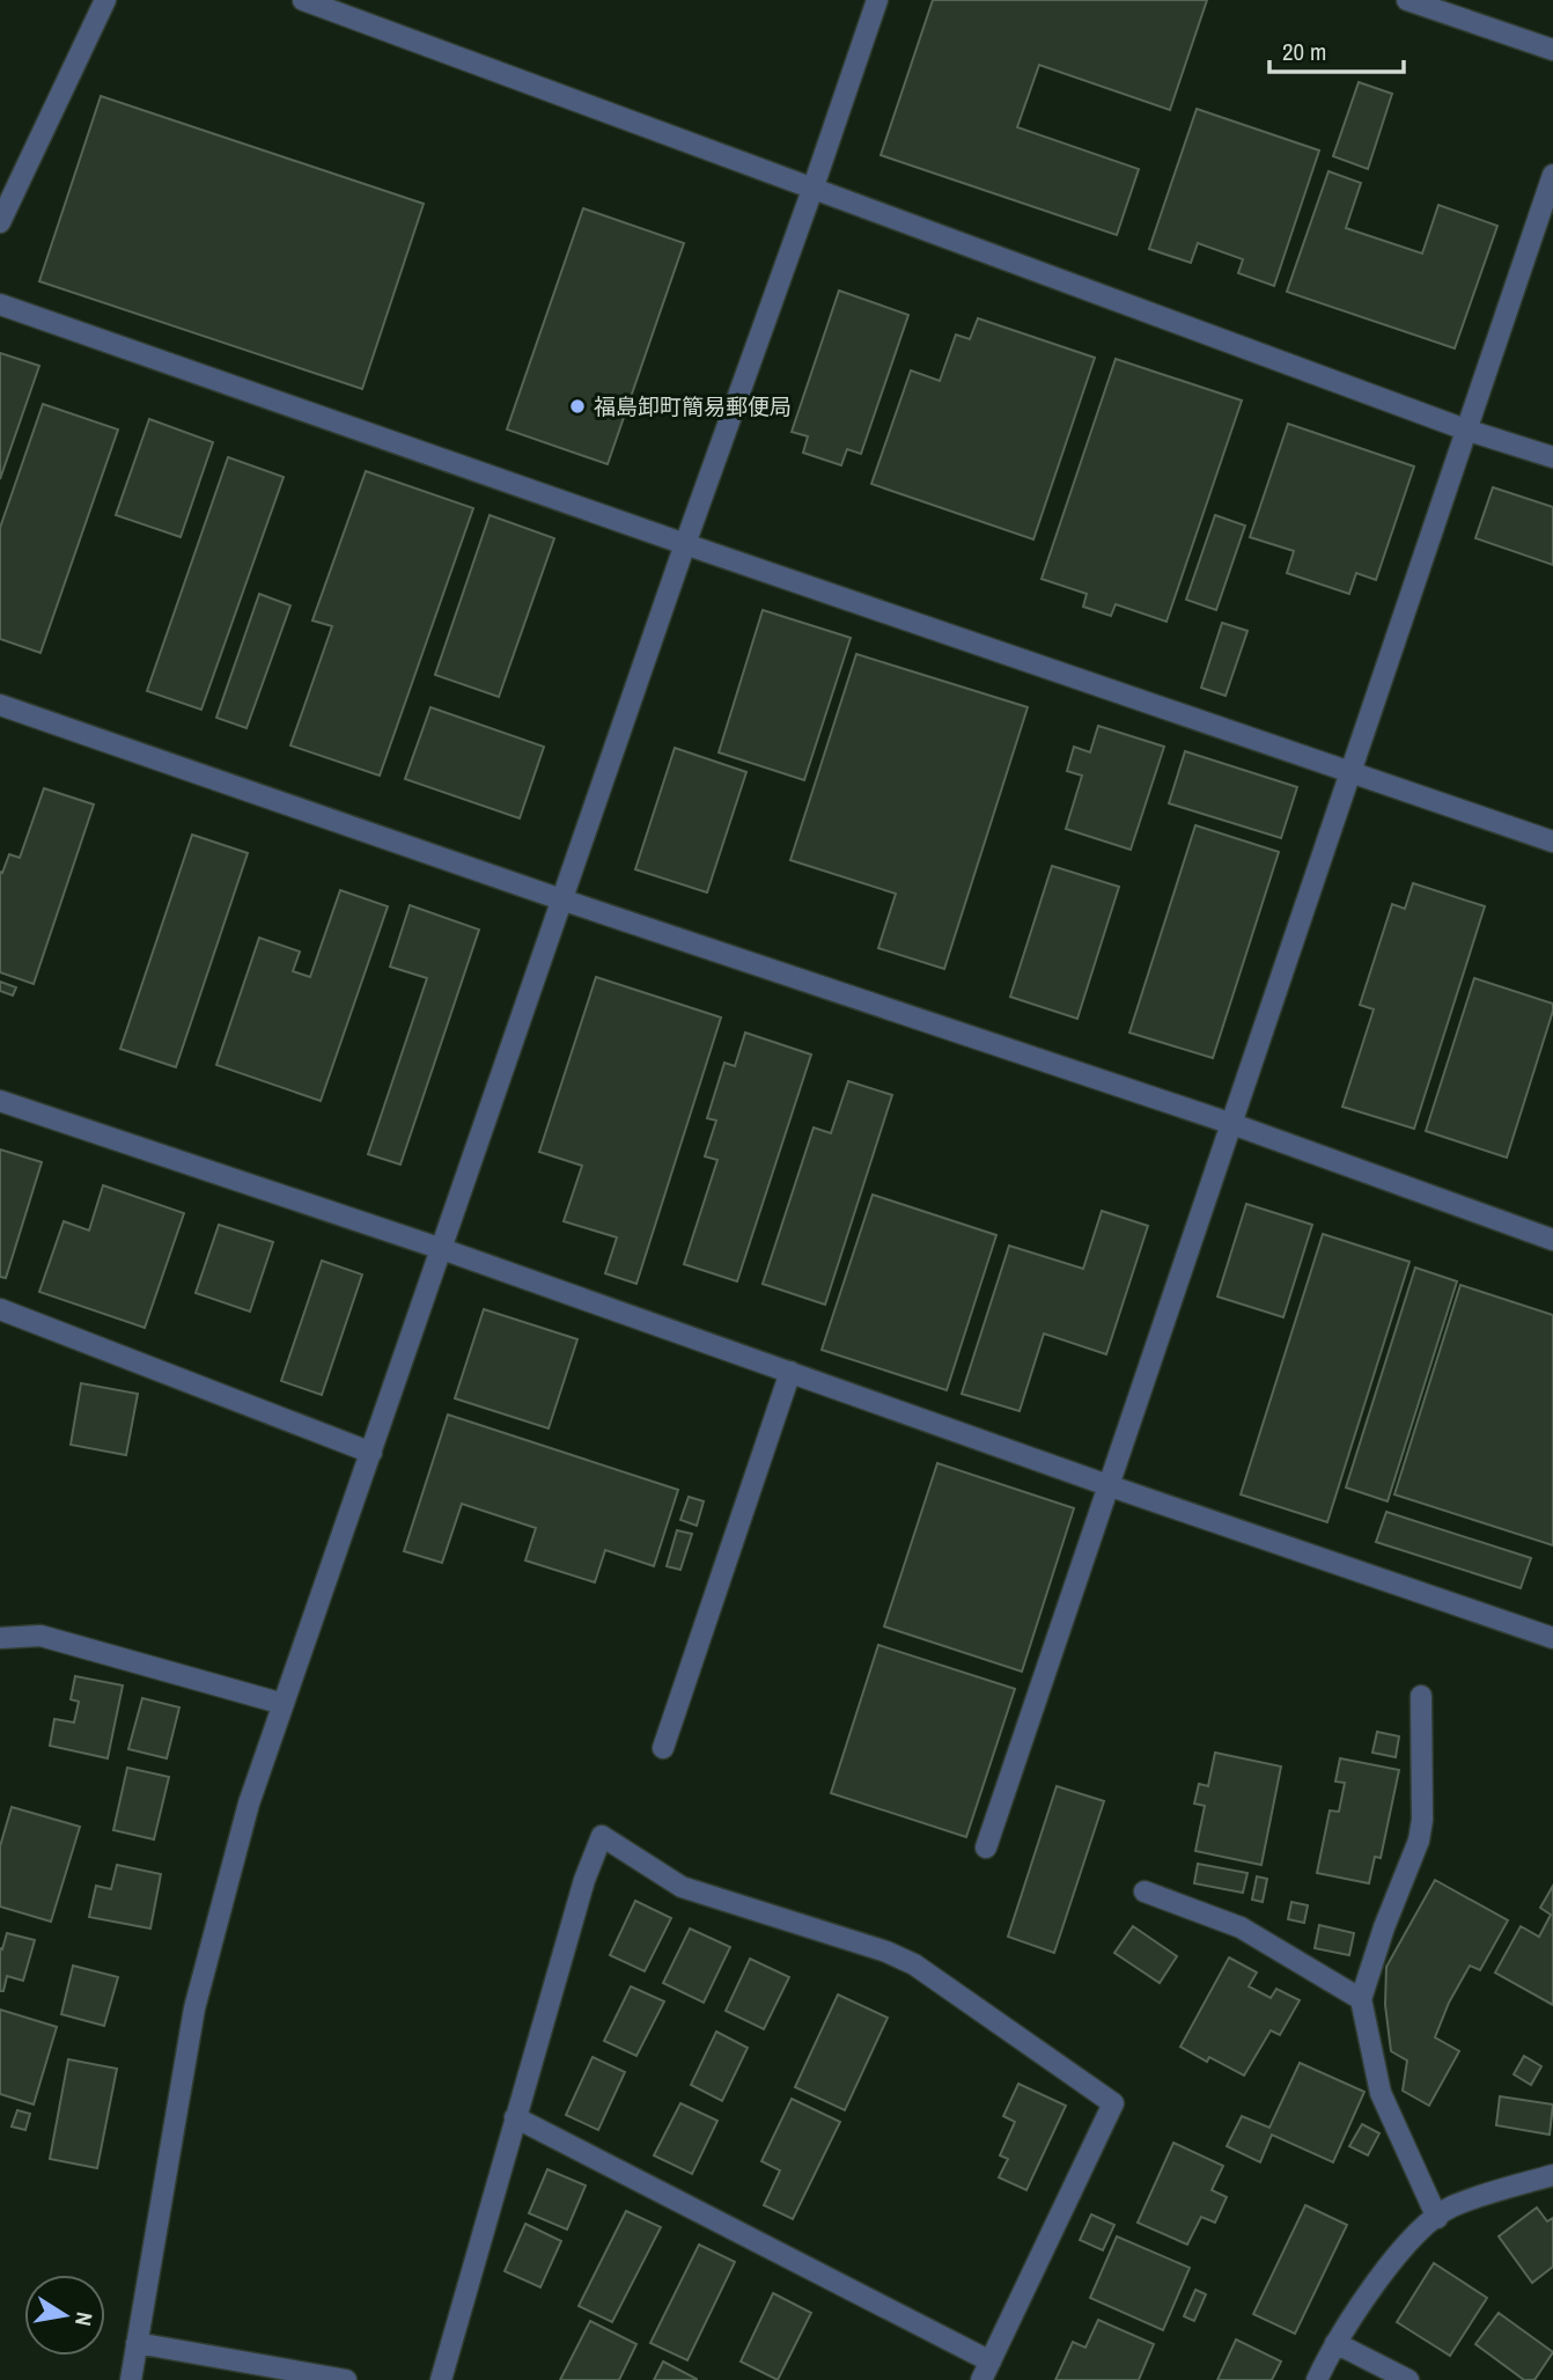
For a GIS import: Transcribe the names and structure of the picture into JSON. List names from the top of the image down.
{
  "places": ["福島卸町簡易郵便局"],
  "scale_bar": "20 m",
  "north": "right"
}
